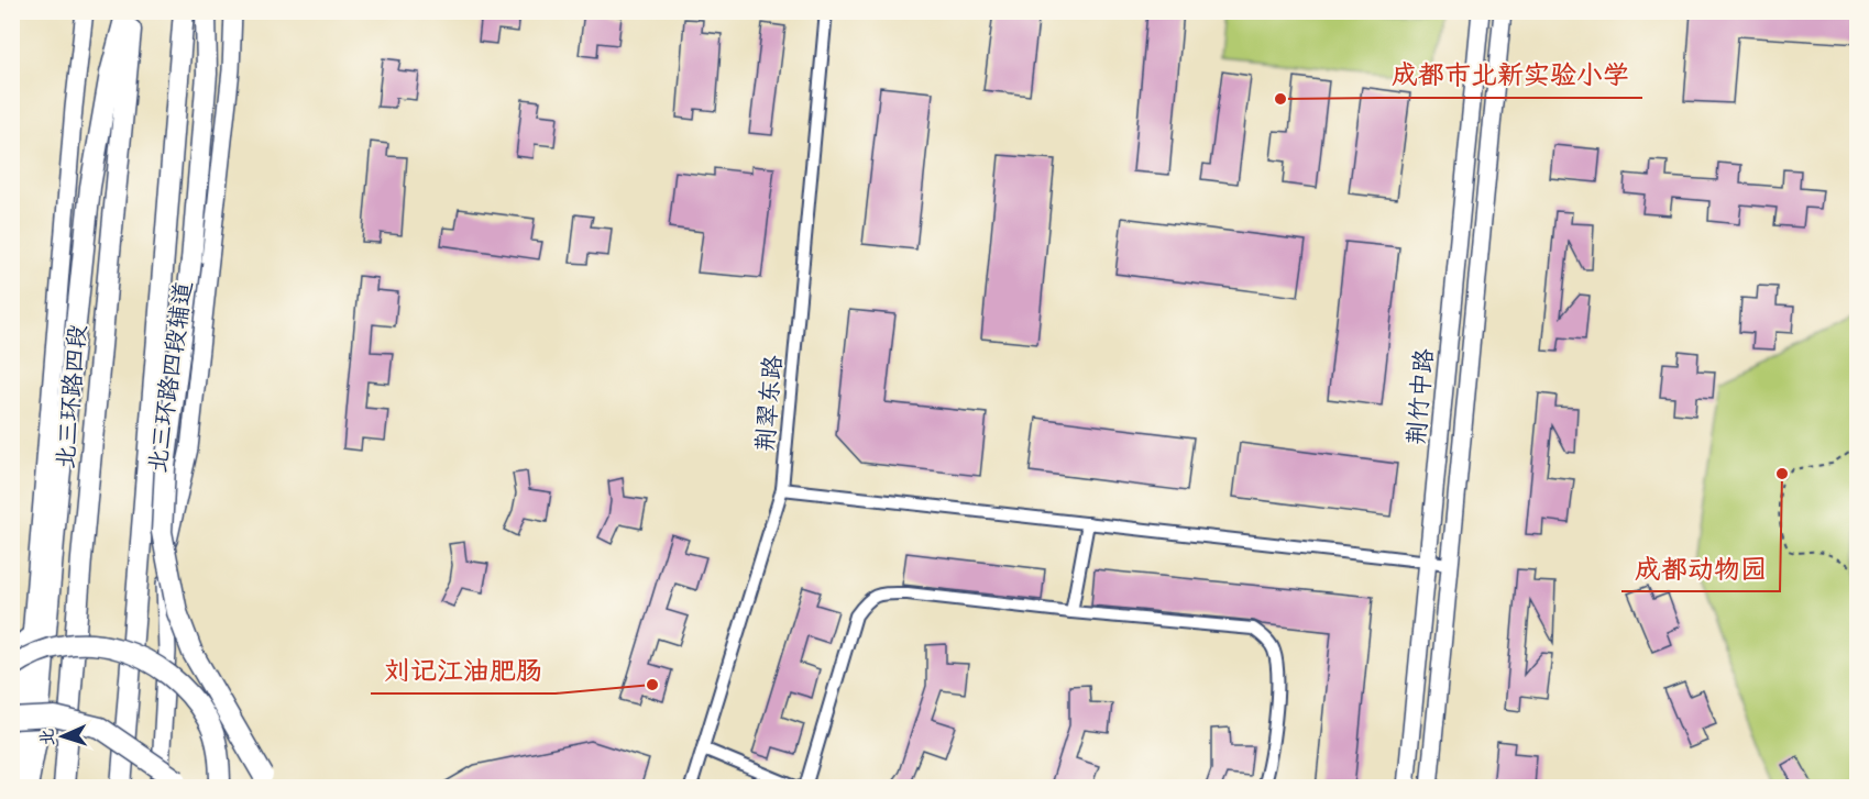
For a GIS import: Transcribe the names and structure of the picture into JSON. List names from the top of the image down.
{
  "streets": {
    "highway": ["北三环路四段"],
    "main road": ["北三环路四段辅道", "荆竹中路"],
    "street": ["荆翠东路"]
  },
  "places": ["成都市北新实验小学", "成都动物园", "刘记江油肥肠"],
  "north": "left"
}
